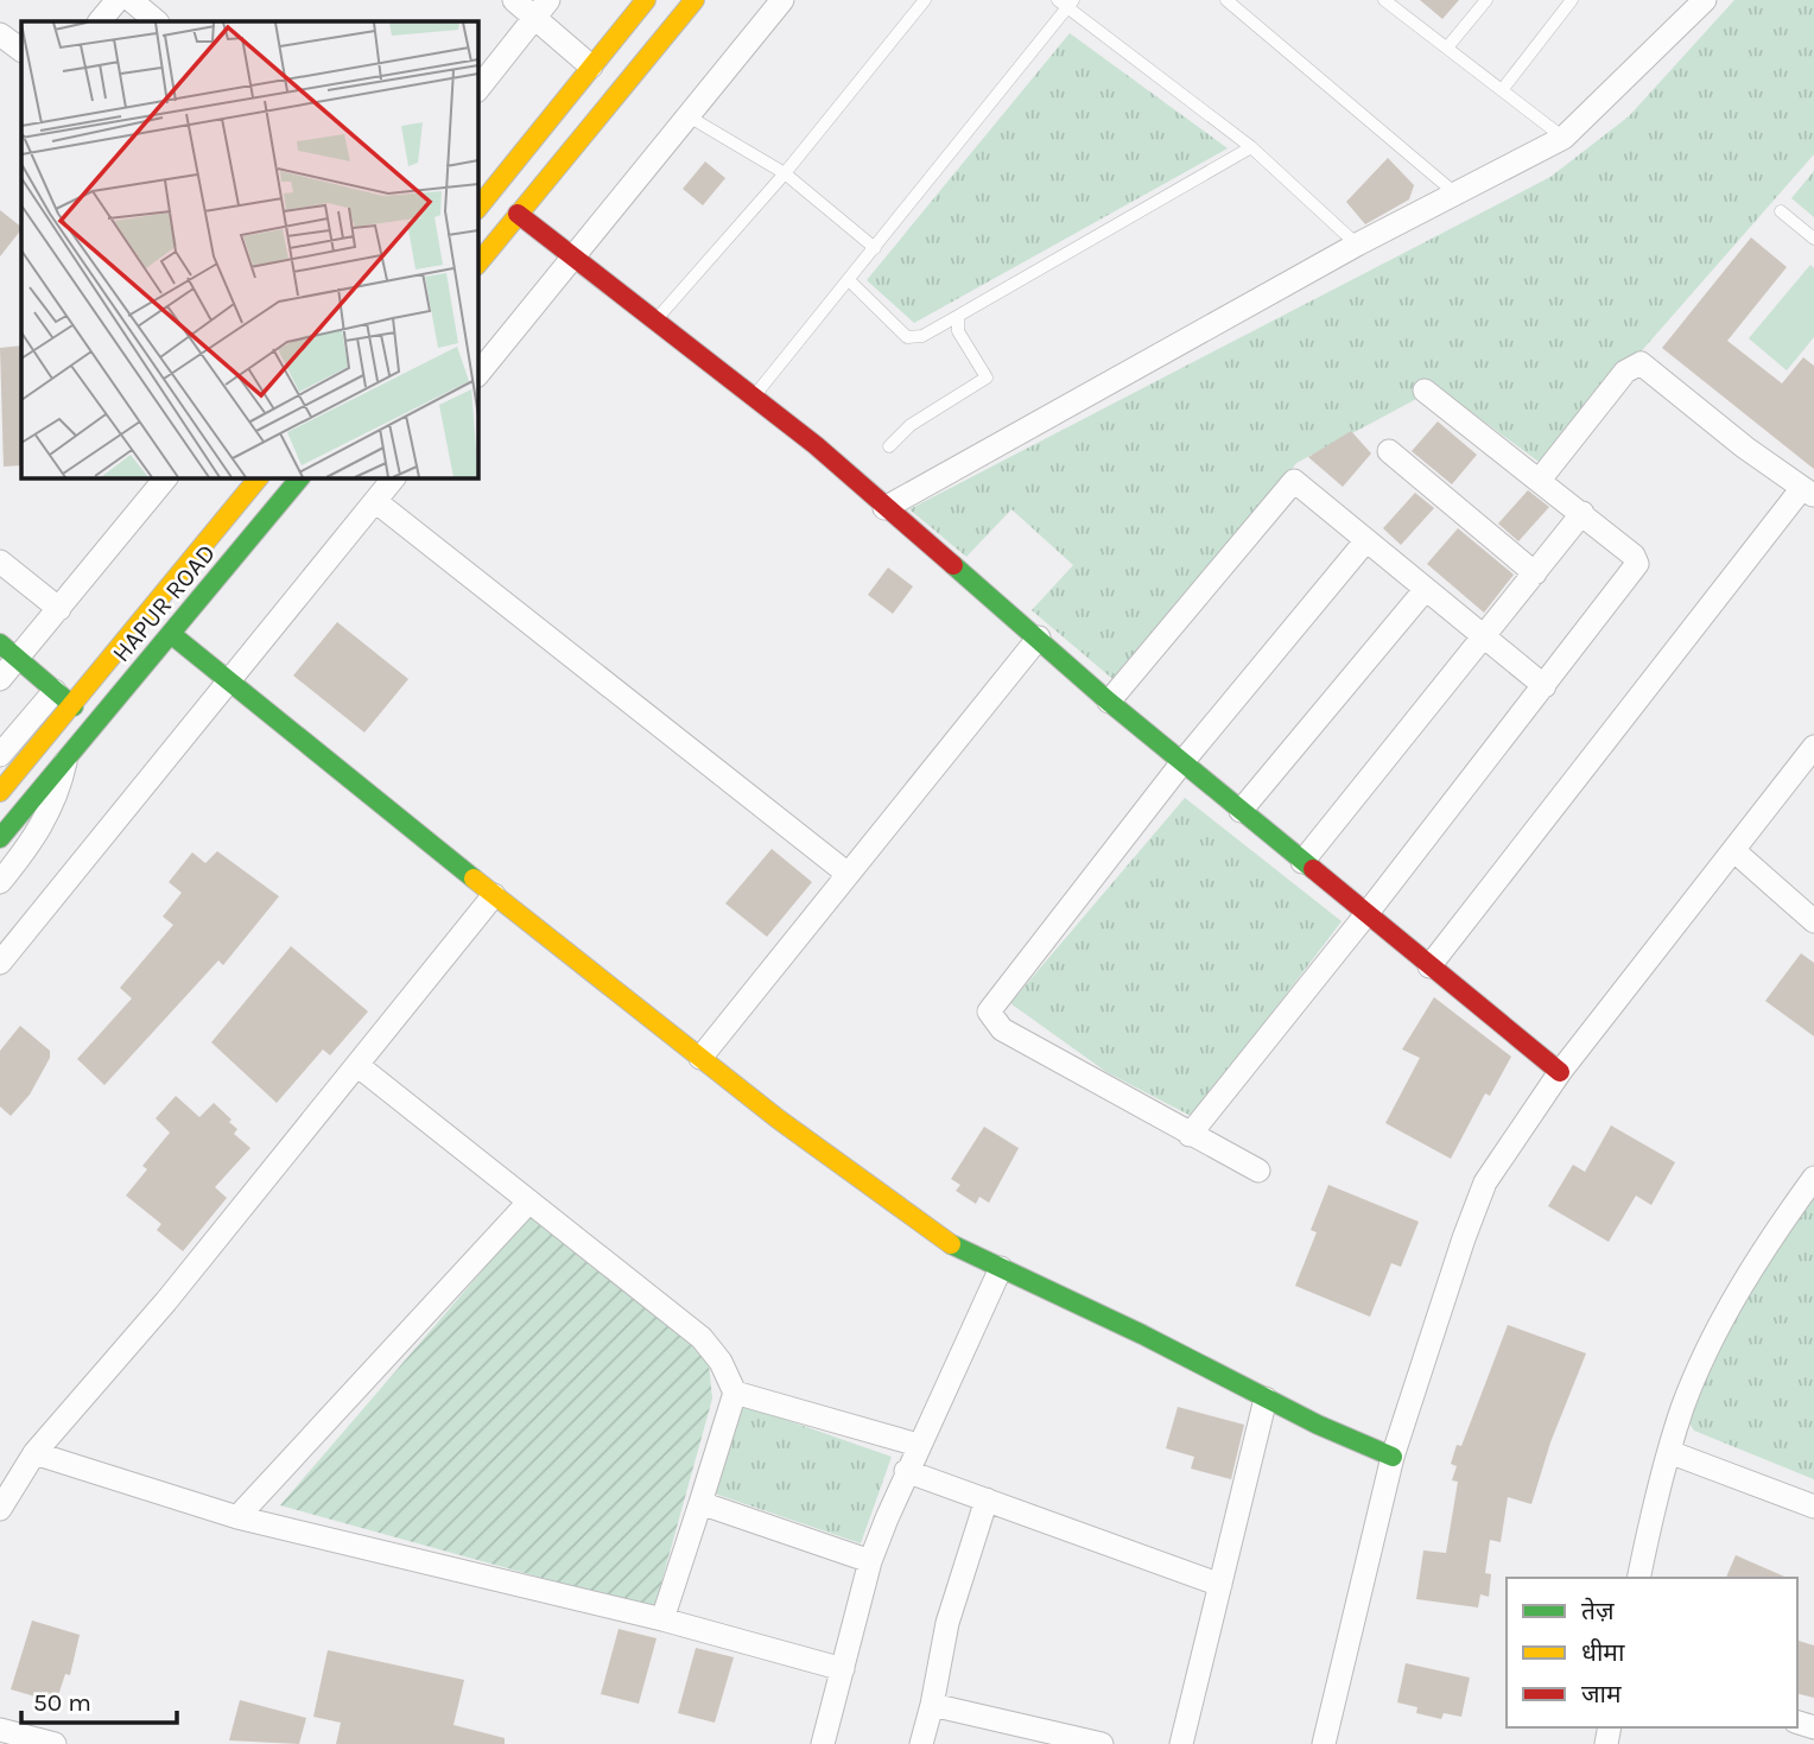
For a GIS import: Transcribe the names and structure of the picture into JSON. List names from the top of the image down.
{
  "streets": {
    "street": ["HAPUR ROAD"]
  },
  "legend": ["तेज़", "धीमा", "जाम"],
  "scale_bar": "50 m"
}
